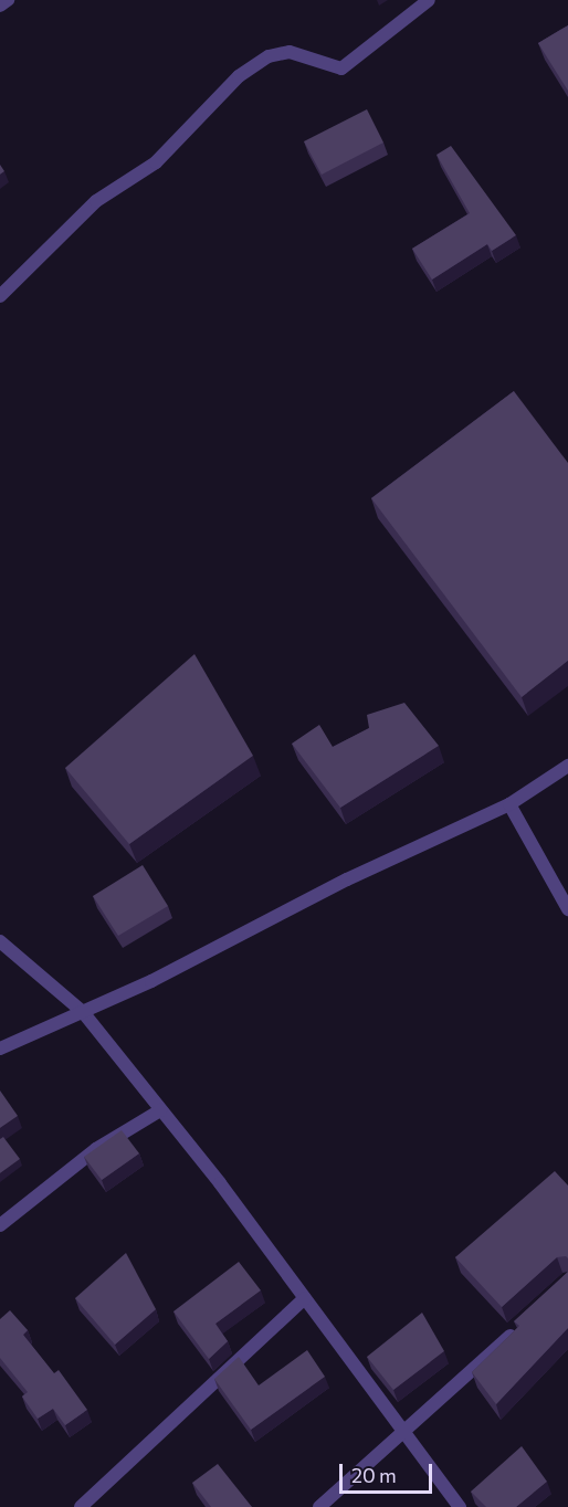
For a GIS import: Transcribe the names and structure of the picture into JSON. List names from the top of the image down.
{
  "scale_bar": "20 m"
}
